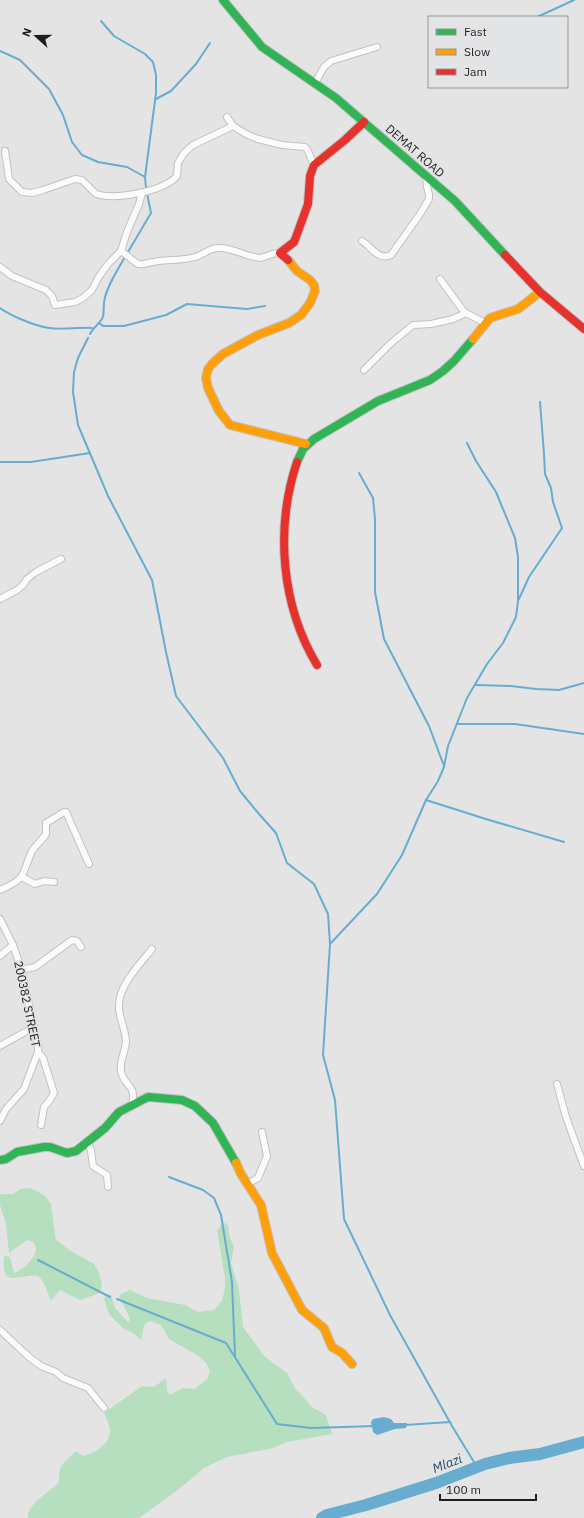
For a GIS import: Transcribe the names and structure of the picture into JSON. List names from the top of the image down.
{
  "streets": {
    "street": ["DEMAT ROAD", "200382 STREET"]
  },
  "water": ["Mlazi"],
  "legend": ["Fast", "Slow", "Jam"],
  "scale_bar": "100 m",
  "north": "left"
}
